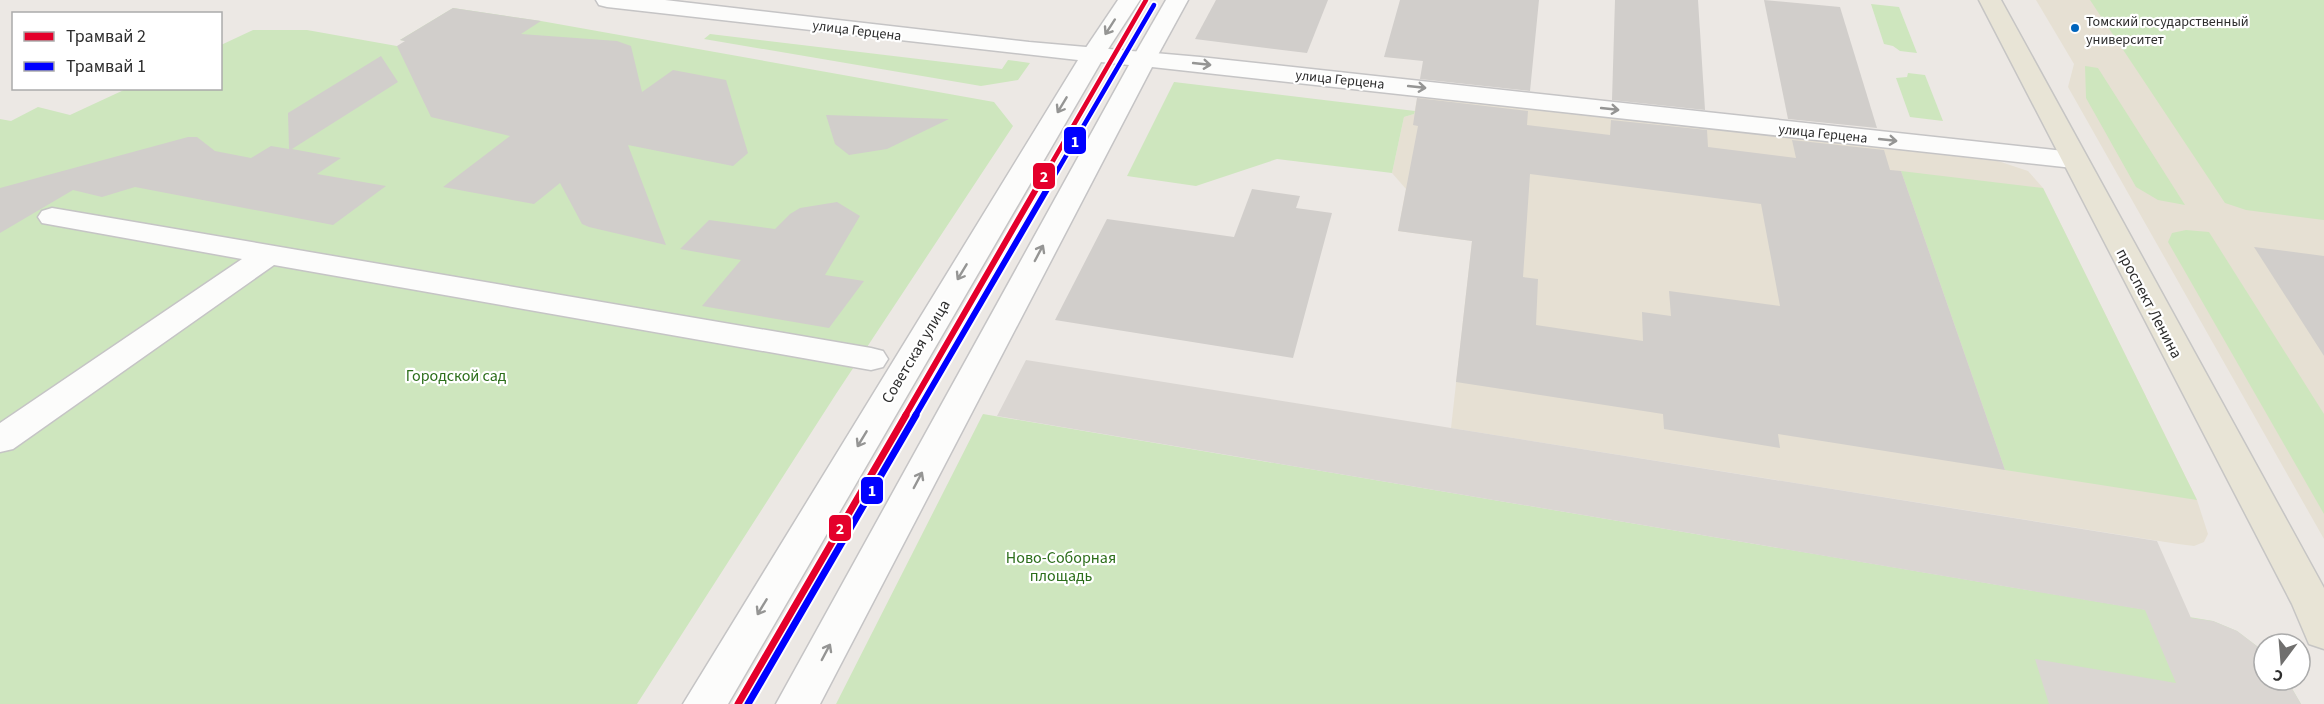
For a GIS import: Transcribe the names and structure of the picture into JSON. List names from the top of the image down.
{
  "streets": {
    "main road": ["проспект Ленина"],
    "street": ["улица Герцена", "Советская улица"]
  },
  "crossings": [
    ["улица Герцена", "проспект Ленина"],
    ["улица Герцена", "Советская улица"]
  ],
  "one_way": ["улица Герцена"],
  "parks": ["Городской сад", "Ново-Соборная площадь"],
  "places": ["Томский государственный университет"],
  "lines": ["tram line 2", "tram line 1"],
  "legend": ["Трамвай 2", "Трамвай 1"],
  "north": "bottom"
}
